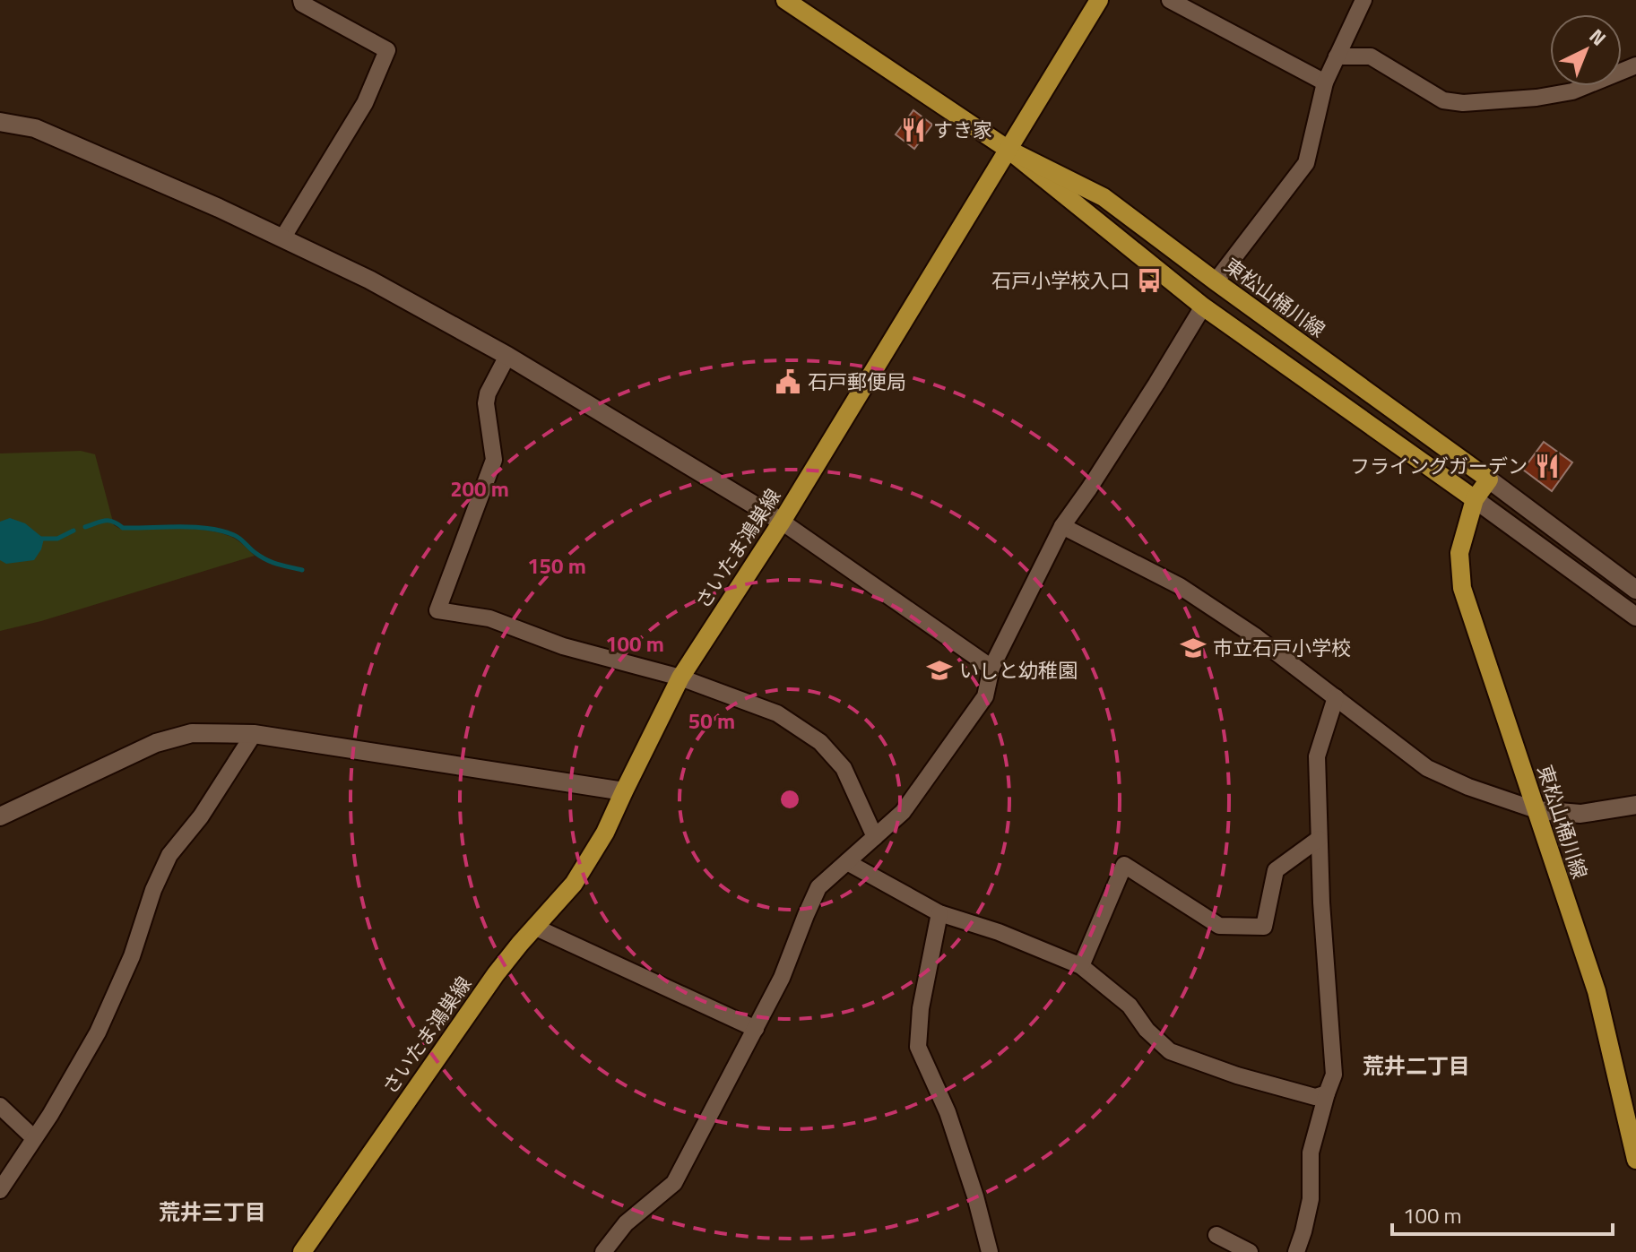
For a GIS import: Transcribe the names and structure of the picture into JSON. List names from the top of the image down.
{
  "streets": {
    "main road": ["東松山桶川線", "さいたま鴻巣線"]
  },
  "crossings": [
    ["東松山桶川線", "さいたま鴻巣線"]
  ],
  "districts": ["荒井二丁目", "荒井三丁目"],
  "places": {
    "restaurant": ["すき家", "フライングガーデン"],
    "bus stop": ["石戸小学校入口"],
    "public building": ["石戸郵便局"],
    "school or university": ["市立石戸小学校", "いしと幼稚園"]
  },
  "scale_bar": "100 m",
  "north": "top right",
  "rings": [
    "200 m",
    "150 m",
    "100 m",
    "50 m"
  ]
}
